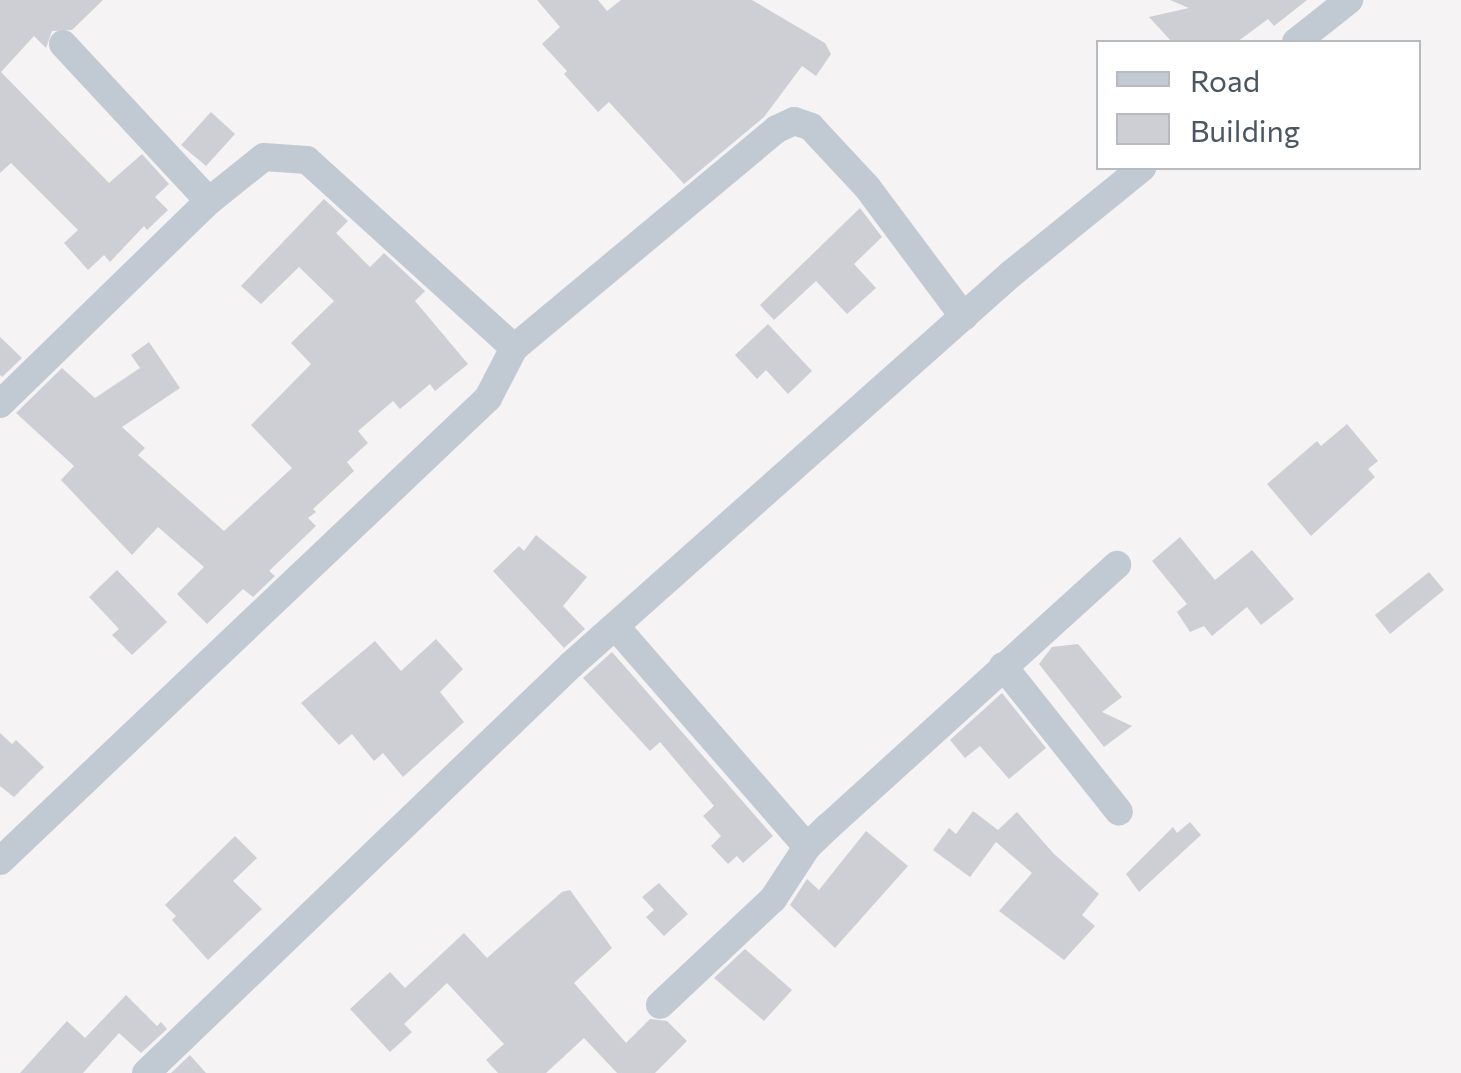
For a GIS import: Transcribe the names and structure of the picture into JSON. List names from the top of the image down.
{
  "legend": ["Road", "Building"]
}
